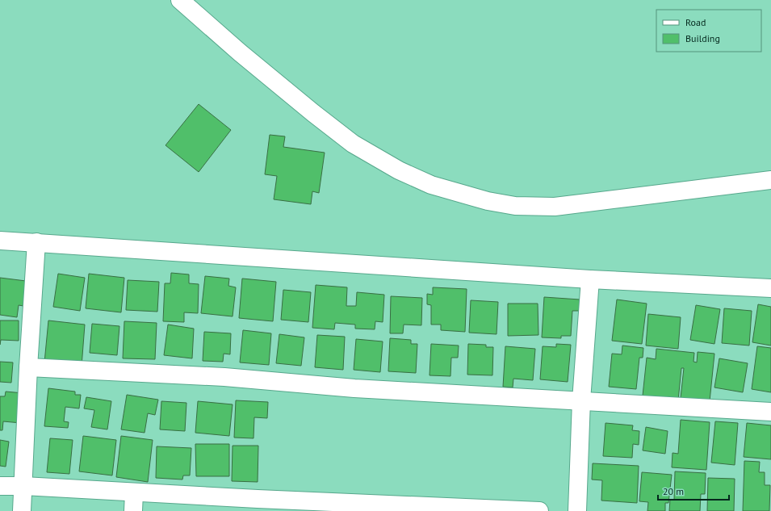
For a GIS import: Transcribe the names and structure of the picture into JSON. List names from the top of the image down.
{
  "legend": ["Road", "Building"],
  "scale_bar": "20 m"
}
